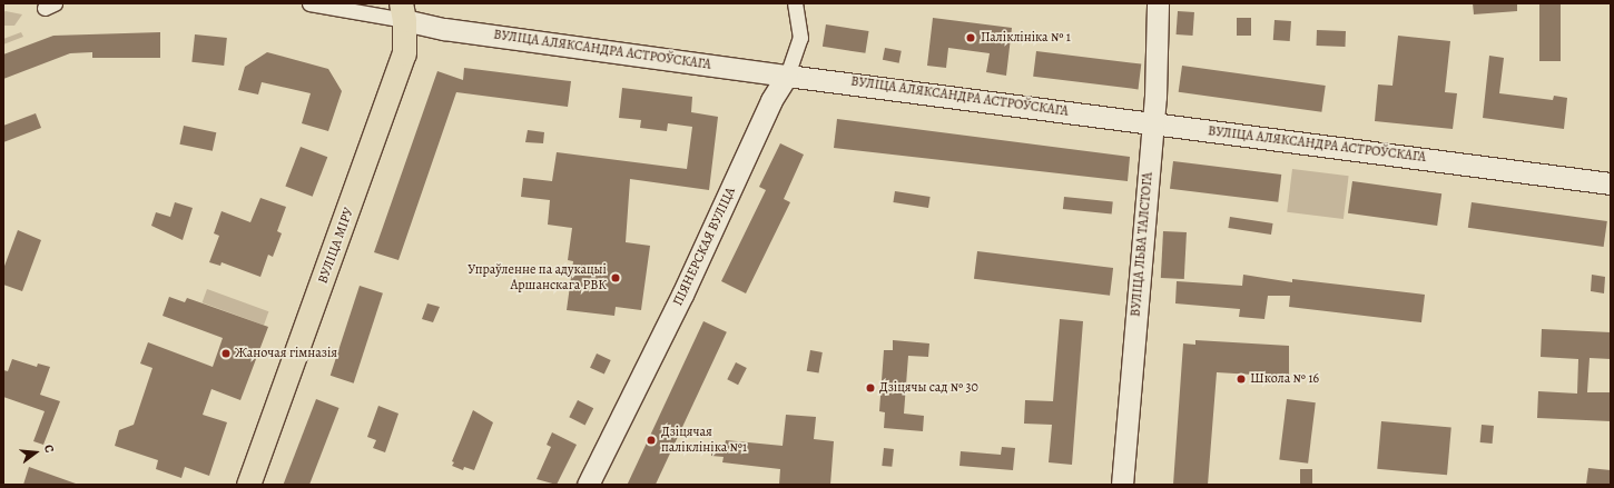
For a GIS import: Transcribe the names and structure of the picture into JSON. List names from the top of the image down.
{
  "streets": {
    "main road": ["ВУЛІЦА МІРУ"],
    "street": ["ВУЛІЦА АЛЯКСАНДРА АСТРОЎСКАГА", "ВУЛІЦА ЛЬВА ТАЛСТОГА", "ПІЯНЕРСКАЯ ВУЛІЦА"]
  },
  "crossings": [
    ["ВУЛІЦА АЛЯКСАНДРА АСТРОЎСКАГА", "ВУЛІЦА ЛЬВА ТАЛСТОГА"],
    ["ВУЛІЦА АЛЯКСАНДРА АСТРОЎСКАГА", "ВУЛІЦА МІРУ"],
    ["ВУЛІЦА АЛЯКСАНДРА АСТРОЎСКАГА", "ПІЯНЕРСКАЯ ВУЛІЦА"]
  ],
  "places": [
    "Паліклініка № 1",
    "Упраўленне па адукацыі Аршанскага РВК",
    "Жаночая гімназія",
    "Школа № 16",
    "Дзіцячы сад № 30",
    "Дзіцячая паліклініка №1"
  ],
  "north": "right"
}
